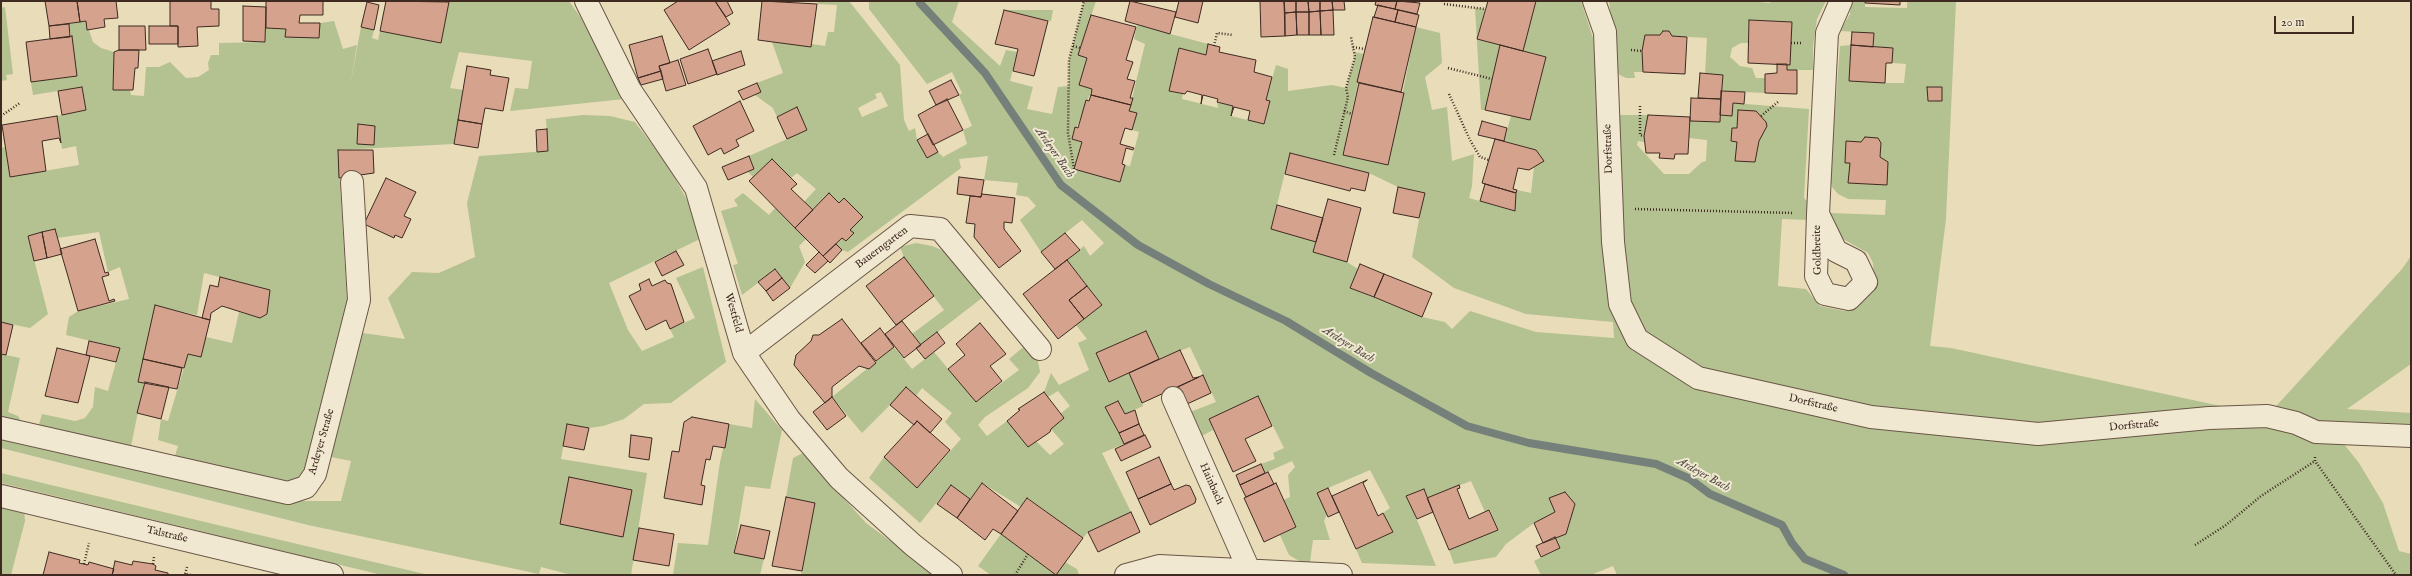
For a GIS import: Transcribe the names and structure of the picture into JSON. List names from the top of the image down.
{
  "streets": {
    "street": [
      "Dorfstraße",
      "Bauerngarten",
      "Goldbreite",
      "Westfeld",
      "Ardeyer Straße",
      "Hainbach",
      "Talstraße"
    ]
  },
  "crossings": [
    ["Bauerngarten", "Westfeld"]
  ],
  "water": ["Ardeyer Bach"],
  "scale_bar": "20 m"
}
